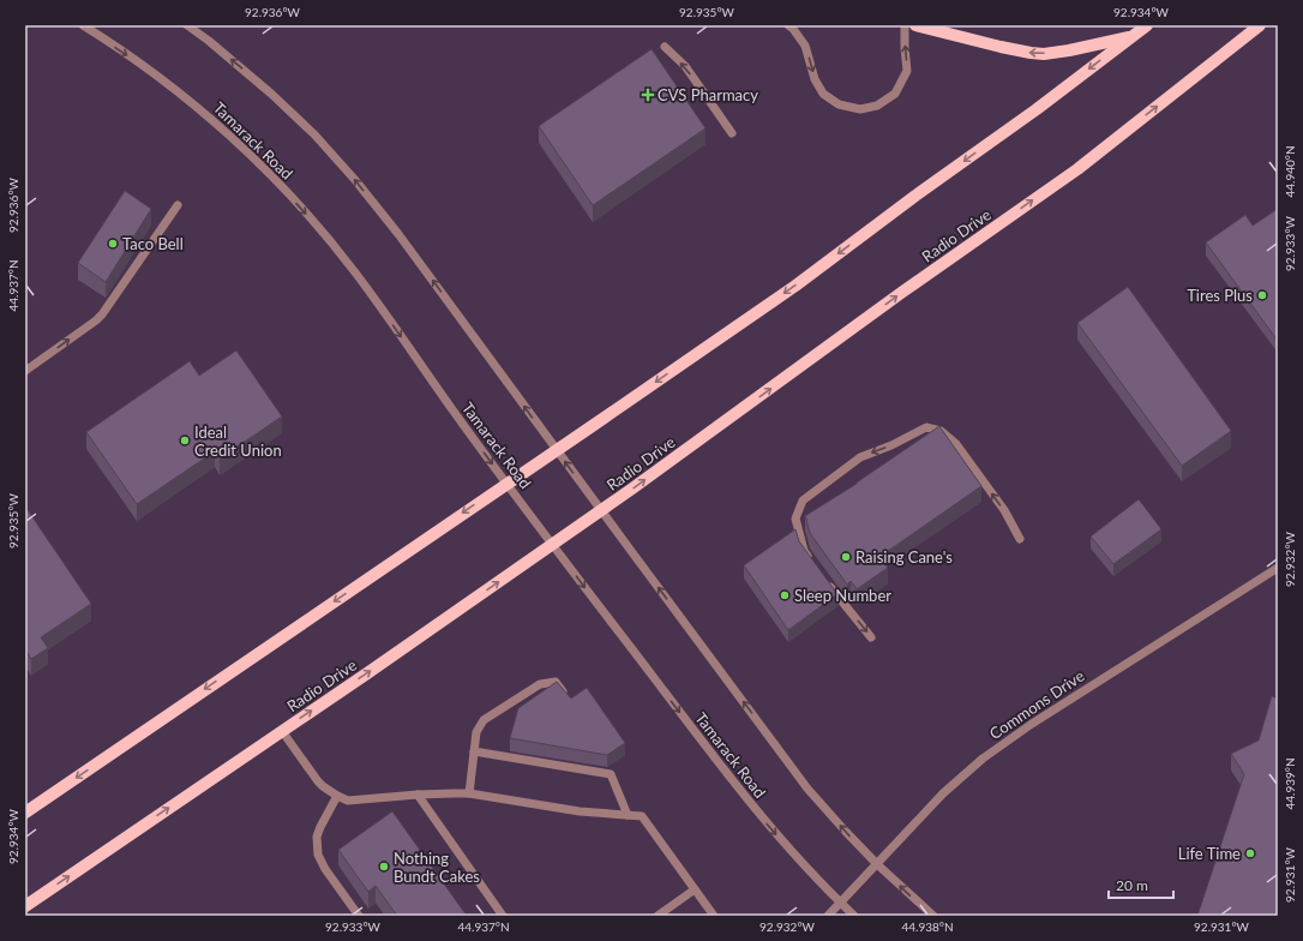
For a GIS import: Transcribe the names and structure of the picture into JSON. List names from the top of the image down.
{
  "streets": {
    "main road": ["Radio Drive"],
    "street": ["Tamarack Road", "Commons Drive"]
  },
  "crossings": [
    ["Tamarack Road", "Radio Drive"],
    ["Tamarack Road", "Commons Drive"]
  ],
  "places": {
    "health": ["CVS Pharmacy"],
    "other": [
      "Taco Bell",
      "Tires Plus",
      "Ideal Credit Union",
      "Raising Cane's",
      "Sleep Number",
      "Life Time",
      "Nothing Bundt Cakes"
    ]
  },
  "scale_bar": "20 m",
  "coordinates": [
    "92.936°W",
    "92.935°W",
    "92.934°W",
    "44.940°N",
    "92.933°W",
    "44.937°N",
    "92.932°W",
    "44.939°N",
    "92.931°W",
    "44.938°N"
  ]
}
